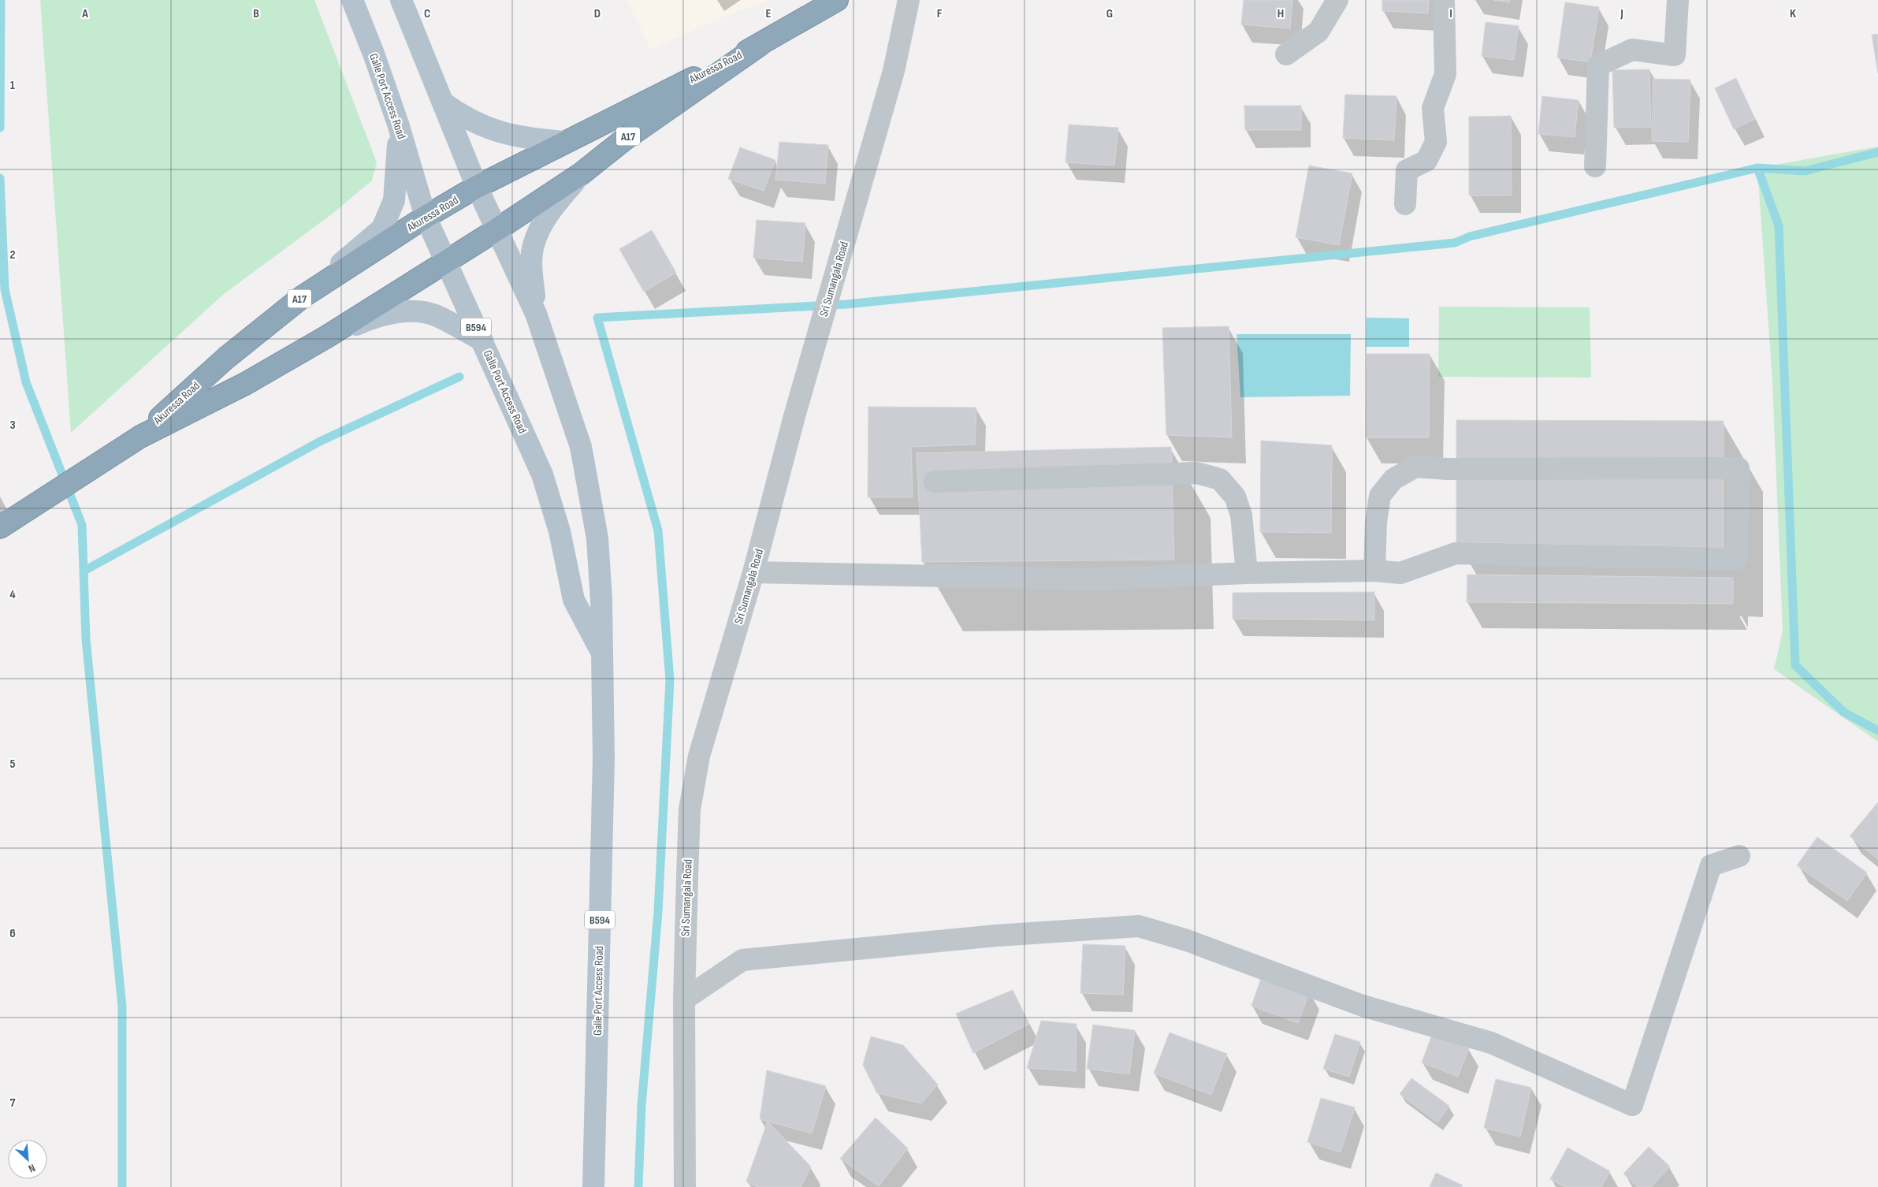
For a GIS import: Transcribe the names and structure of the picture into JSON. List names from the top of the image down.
{
  "streets": {
    "highway": ["Akuressa Road", "A17"],
    "main road": ["Galle Port Access Road", "B594"],
    "street": ["Sri Sumangala Road"]
  },
  "crossings": [
    ["Akuressa Road", "Galle Port Access Road"]
  ],
  "north": "bottom right",
  "grid": {
    "columns": [
      "A",
      "B",
      "C",
      "D",
      "E",
      "F",
      "G",
      "H",
      "I",
      "J",
      "K"
    ],
    "rows": [
      "1",
      "2",
      "3",
      "4",
      "5",
      "6",
      "7"
    ]
  }
}
